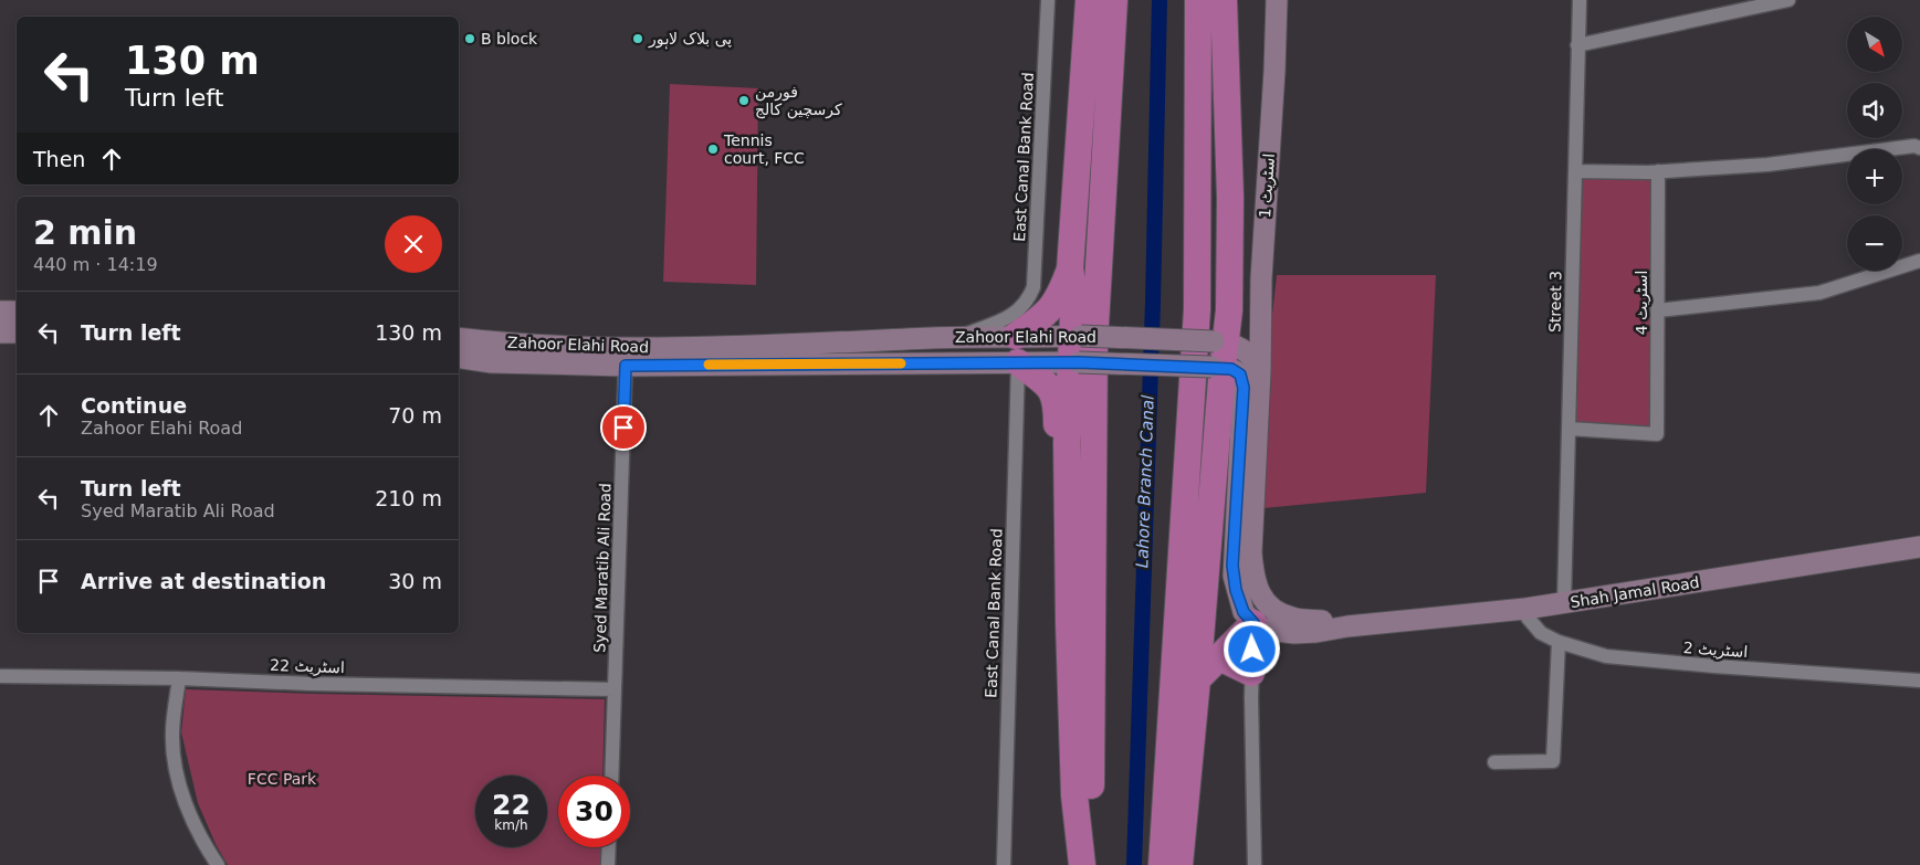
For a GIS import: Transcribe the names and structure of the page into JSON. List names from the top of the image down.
{
  "streets": {
    "main road": ["اسٹریٹ 1", "Zahoor Elahi Road", "Shah Jamal Road"],
    "street": [
      "East Canal Bank Road",
      "Street 3",
      "اسٹریٹ 4",
      "Syed Maratib Ali Road",
      "اسٹریٹ 2",
      "اسٹریٹ 22"
    ]
  },
  "crossings": [
    ["East Canal Bank Road", "Zahoor Elahi Road"],
    ["اسٹریٹ 1", "Zahoor Elahi Road"],
    ["Street 3", "اسٹریٹ 4"],
    ["Street 3", "Shah Jamal Road"],
    ["Zahoor Elahi Road", "Syed Maratib Ali Road"],
    ["Syed Maratib Ali Road", "اسٹریٹ 22"],
    ["Shah Jamal Road", "اسٹریٹ 2"]
  ],
  "water": ["Lahore Branch Canal"],
  "parks": ["FCC Park"],
  "places": [
    "B block",
    "پی بلاک لاہور",
    "فورمن کرسچین کالج",
    "Tennis court, FCC"
  ],
  "north": "bottom right",
  "page": {
    "map_buttons": ["+", "−"],
    "turn": ["130 m", "Turn left"],
    "then": "Then",
    "heading": ["2 min", "440 m · 14:19"],
    "list": [
      {
        "name": "Turn left",
        "value": "130 m"
      },
      {
        "name": "Continue",
        "note": "Zahoor Elahi Road",
        "value": "70 m"
      },
      {
        "name": "Turn left",
        "note": "Syed Maratib Ali Road",
        "value": "210 m"
      },
      {
        "name": "Arrive at destination",
        "value": "30 m"
      }
    ],
    "speed": "22 km/h",
    "limit": "30"
  }
}
